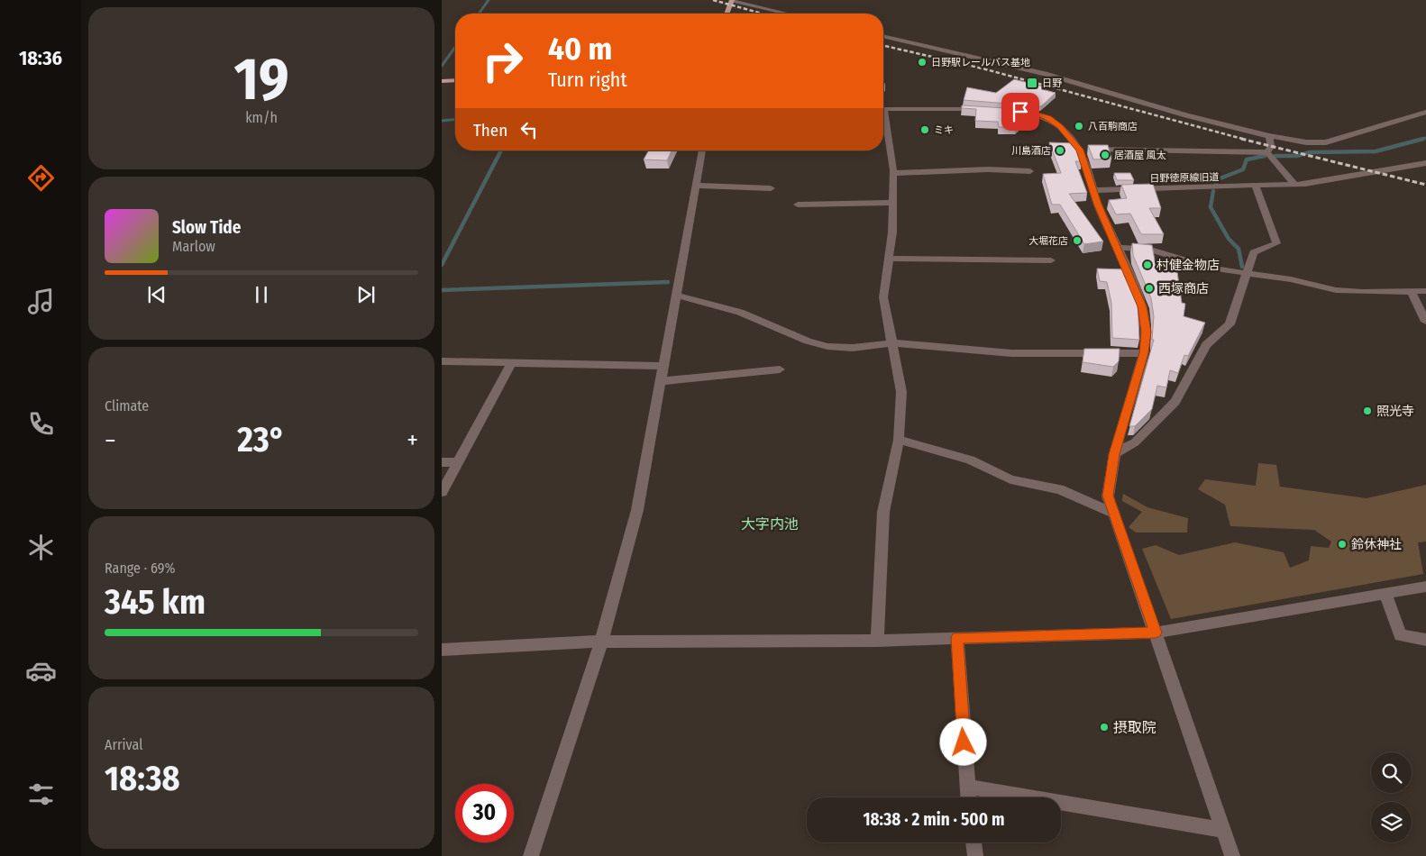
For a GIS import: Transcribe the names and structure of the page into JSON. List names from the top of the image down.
{
  "streets": {
    "street": ["日野徳原線旧道"]
  },
  "districts": ["大字内池"],
  "places": {
    "other": [
      "日野駅レールバス基地",
      "八百駒商店",
      "ミキ",
      "川島酒店",
      "居酒屋 風太",
      "大堀花店",
      "村健金物店",
      "西塚商店",
      "照光寺",
      "鈴休神社",
      "摂取院"
    ],
    "transit": ["日野"]
  },
  "page": {
    "tabs": "18:36",
    "tile": [
      ["19", "km/h"],
      "Climate",
      ["Range · 69%", "345 km"],
      ["Arrival", "18:38"]
    ],
    "turn": ["40 m", "Turn right"],
    "then": "Then",
    "song": ["Slow Tide", "Marlow"],
    "heat": ["−", "23°", "+"],
    "limit": "30",
    "trip": "18:38 · 2 min · 500 m"
  }
}
